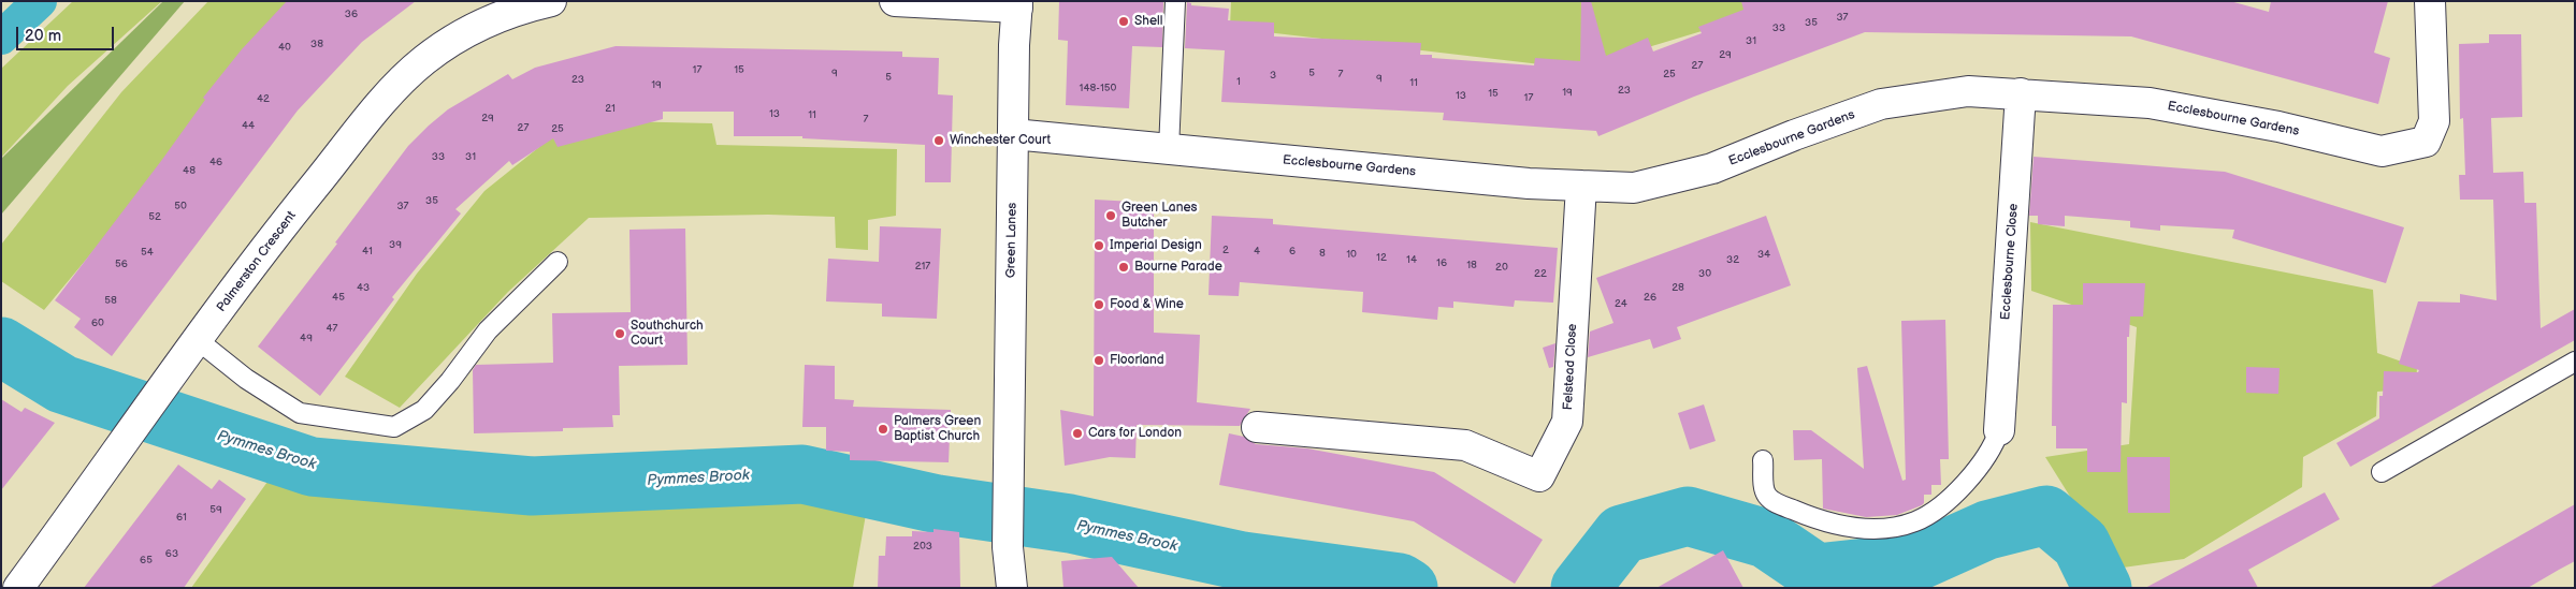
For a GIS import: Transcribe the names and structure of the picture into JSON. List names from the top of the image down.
{
  "streets": {
    "street": [
      "Ecclesbourne Gardens",
      "Green Lanes",
      "Palmerston Crescent",
      "Ecclesbourne Close",
      "Felstead Close"
    ]
  },
  "crossings": [
    ["Ecclesbourne Gardens", "Green Lanes"],
    ["Ecclesbourne Gardens", "Ecclesbourne Close"],
    ["Ecclesbourne Gardens", "Felstead Close"]
  ],
  "water": ["Pymmes Brook"],
  "places": [
    "Shell",
    "Winchester Court",
    "Green Lanes Butcher",
    "Imperial Design",
    "Bourne Parade",
    "Food & Wine",
    "Southchurch Court",
    "Floorland",
    "Palmers Green Baptist Church",
    "Cars for London"
  ],
  "house_numbers": [
    "36",
    "37",
    "35",
    "33",
    "31",
    "38",
    "40",
    "29",
    "27",
    "17",
    "15",
    "9",
    "5",
    "7",
    "25",
    "3",
    "5",
    "9",
    "23",
    "1",
    "11",
    "19",
    "148-150",
    "23",
    "19",
    "15",
    "13",
    "17",
    "42",
    "21",
    "13",
    "11",
    "29",
    "7",
    "44",
    "27",
    "25",
    "33",
    "31",
    "46",
    "48",
    "35",
    "50",
    "37",
    "52",
    "39",
    "2",
    "41",
    "4",
    "6",
    "54",
    "8",
    "10",
    "34",
    "12",
    "14",
    "32",
    "16",
    "56",
    "18",
    "217",
    "20",
    "22",
    "30",
    "43",
    "28",
    "45",
    "26",
    "58",
    "24",
    "60",
    "47",
    "49",
    "59",
    "61",
    "203",
    "63",
    "65"
  ],
  "scale_bar": "20 m"
}
